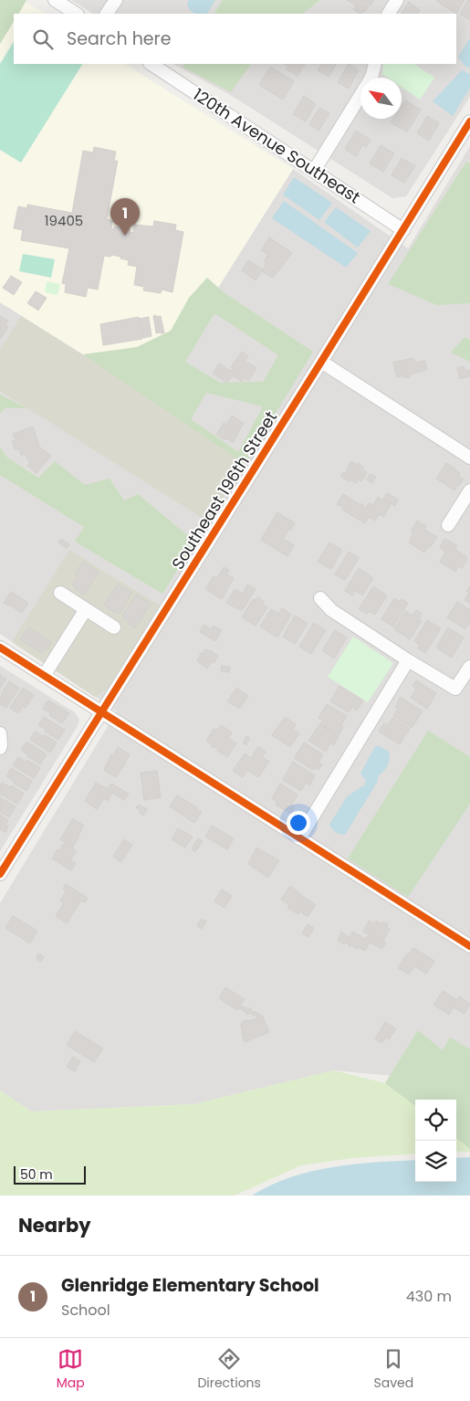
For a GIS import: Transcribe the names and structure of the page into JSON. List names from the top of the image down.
{
  "streets": {
    "street": ["120th Avenue Southeast", "Southeast 196th Street"]
  },
  "crossings": [
    ["120th Avenue Southeast", "Southeast 196th Street"]
  ],
  "house_numbers": ["19405"],
  "scale_bar": "50 m",
  "north": "top left",
  "page": {
    "search": "Search here",
    "pins": "1",
    "scale": "50 m",
    "heading": "Nearby",
    "list": [
      {
        "mark": "1",
        "name": "Glenridge Elementary School",
        "note": "School",
        "value": "430 m"
      }
    ],
    "nav": ["Map", "Directions", "Saved"]
  }
}
